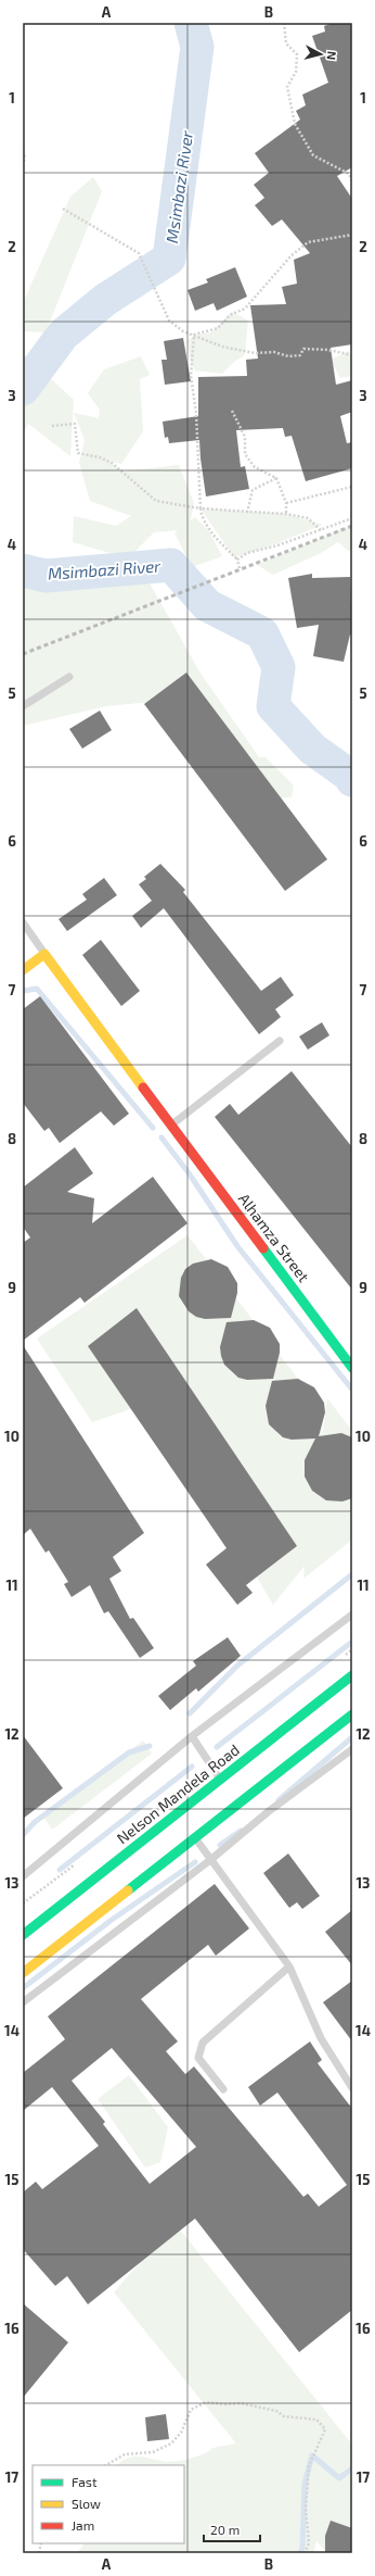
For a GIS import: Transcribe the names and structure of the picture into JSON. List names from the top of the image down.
{
  "streets": {
    "main road": ["Alhamza Street", "Nelson Mandela Road"]
  },
  "water": ["Msimbazi River"],
  "legend": ["Fast", "Slow", "Jam"],
  "scale_bar": "20 m",
  "north": "right",
  "grid": {
    "columns": ["A", "B"],
    "rows": [
      "1",
      "2",
      "3",
      "4",
      "5",
      "6",
      "7",
      "8",
      "9",
      "10",
      "11",
      "12",
      "13",
      "14",
      "15",
      "16",
      "17"
    ]
  }
}
